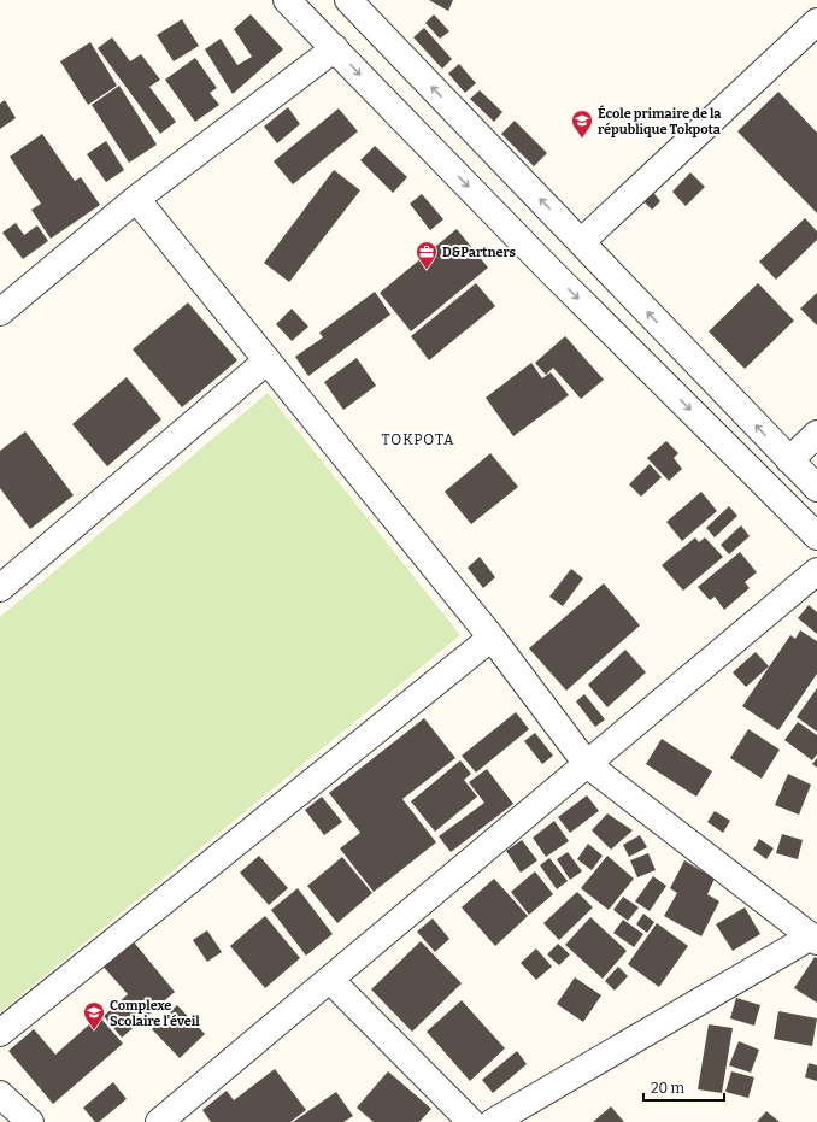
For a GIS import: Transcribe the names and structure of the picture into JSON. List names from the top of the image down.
{
  "districts": ["TOKPOTA"],
  "places": {
    "school or university": ["École primaire de la république Tokpota", "Complexe Scolaire l'éveil"],
    "office": ["D&Partners"]
  },
  "scale_bar": "20 m"
}
